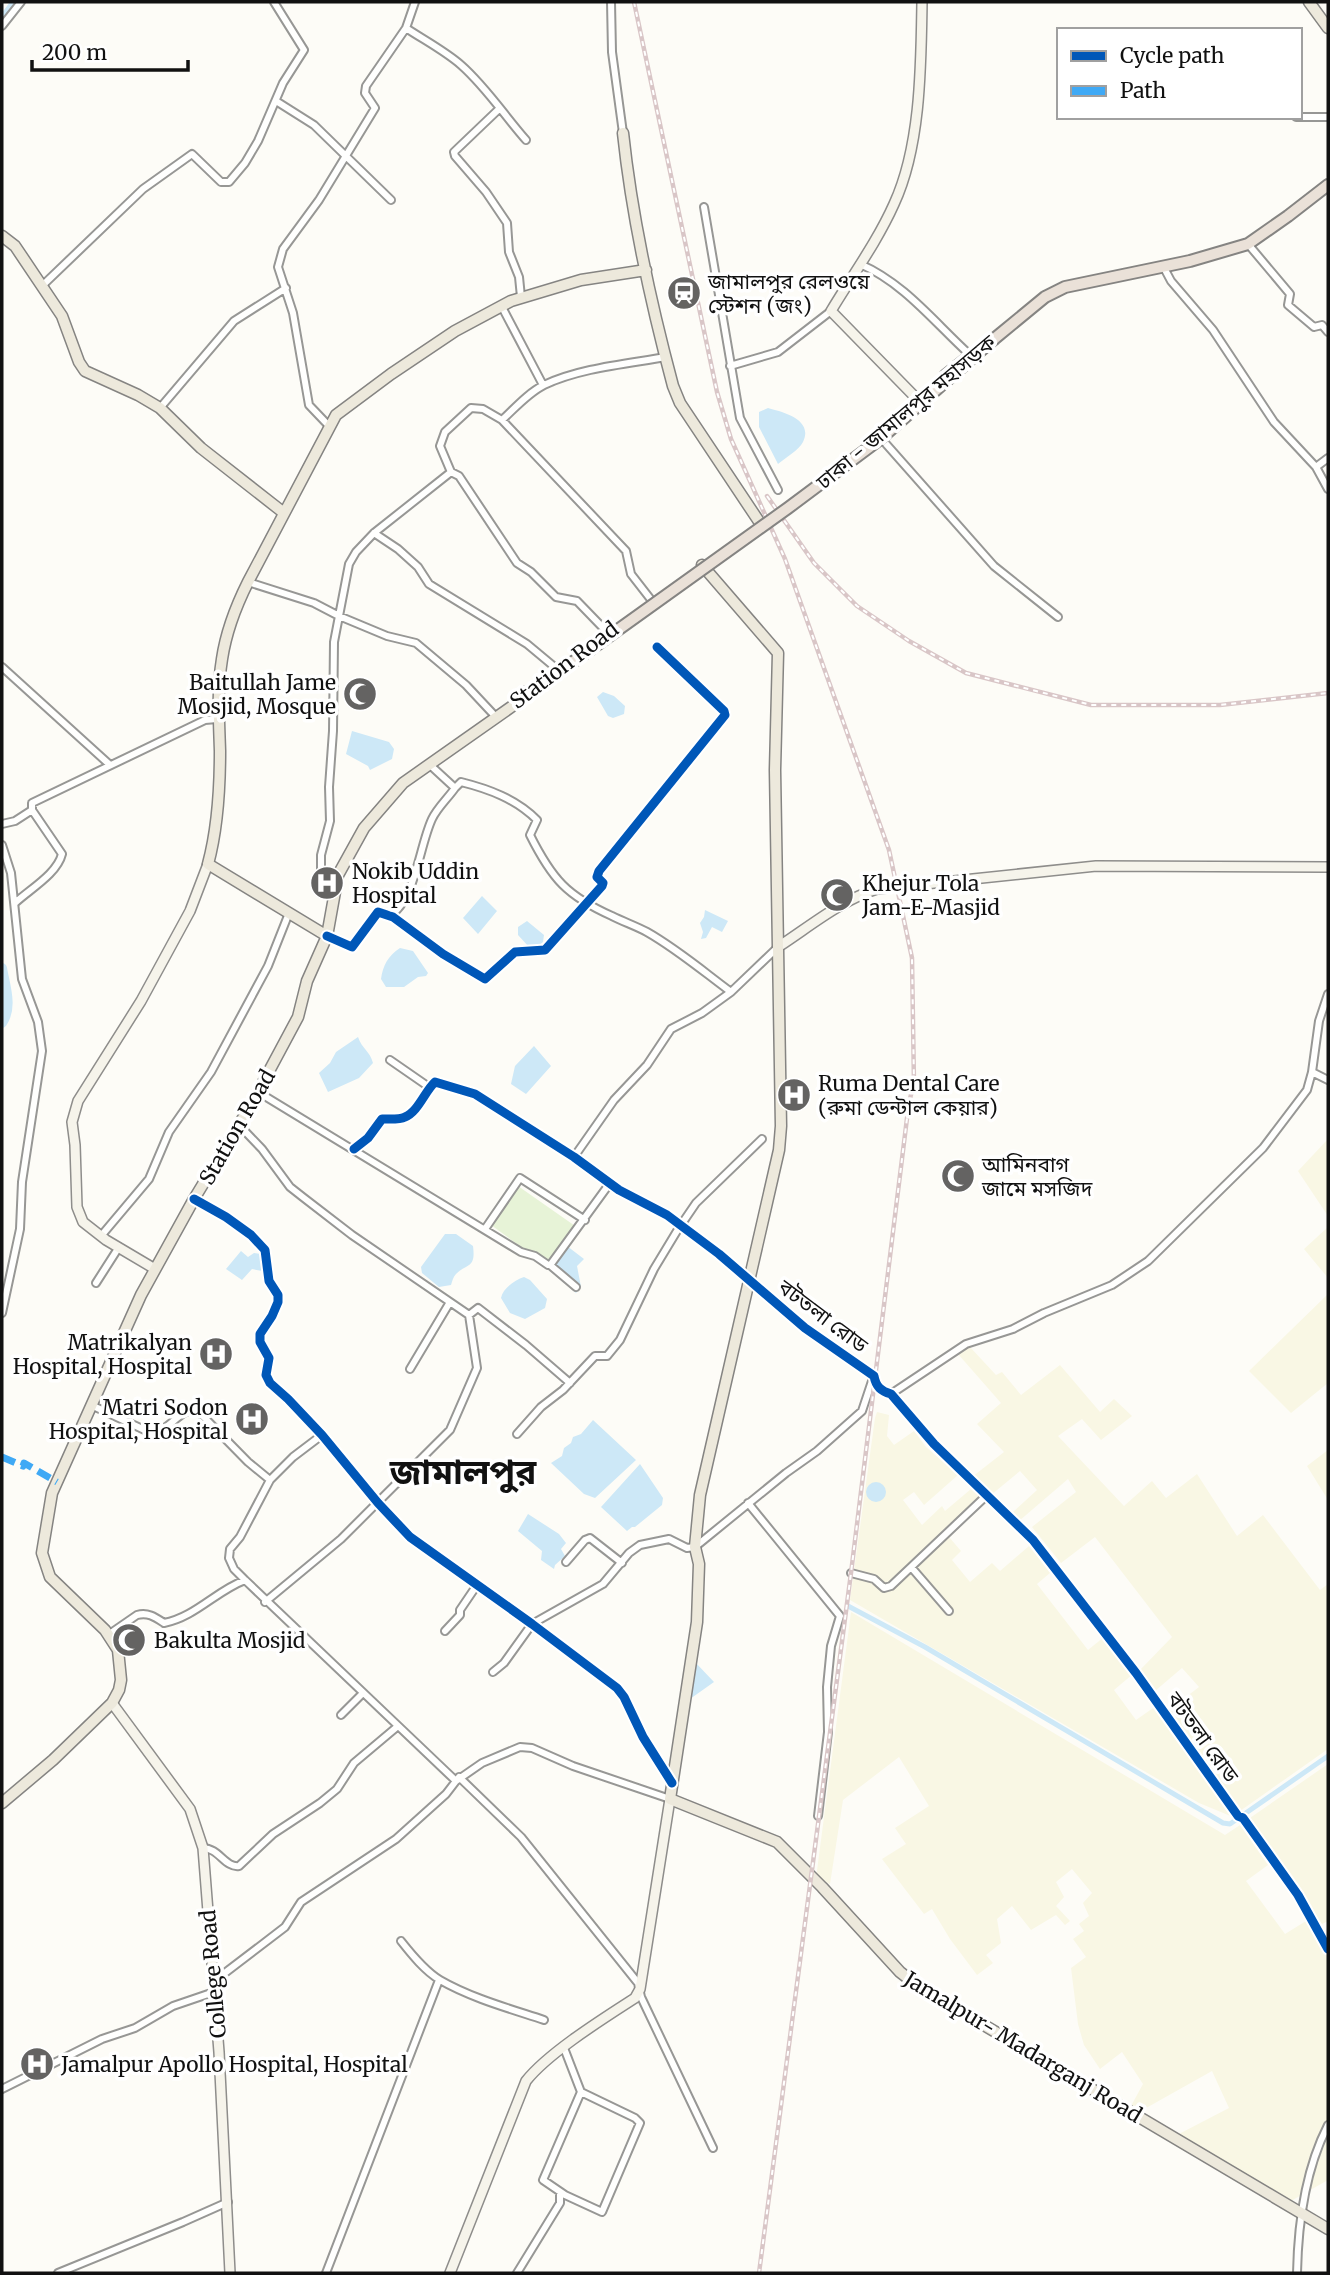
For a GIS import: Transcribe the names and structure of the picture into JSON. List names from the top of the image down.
{
  "streets": {
    "highway": ["ঢাকা - জামালপুর মহাসড়ক"],
    "main road": ["Station Road", "College Road", "Jamalpur- Madarganj Road"],
    "street": ["বটতলা রোড"]
  },
  "crossings": [
    ["ঢাকা - জামালপুর মহাসড়ক", "Station Road"],
    ["Station Road", "College Road"]
  ],
  "districts": ["জামালপুর"],
  "places": {
    "station": ["জামালপুর রেলওয়ে স্টেশন (জং)"],
    "mosque": [
      "Baitullah Jame Mosjid, Mosque",
      "Khejur Tola Jam-E-Masjid",
      "আমিনবাগ জামে মসজিদ",
      "Bakulta Mosjid"
    ],
    "hospital": [
      "Nokib Uddin Hospital",
      "Ruma Dental Care (রুমা ডেন্টাল কেয়ার)",
      "Matrikalyan Hospital, Hospital",
      "Matri Sodon Hospital, Hospital",
      "Jamalpur Apollo Hospital, Hospital"
    ]
  },
  "legend": ["Cycle path", "Path"],
  "scale_bar": "200 m"
}
